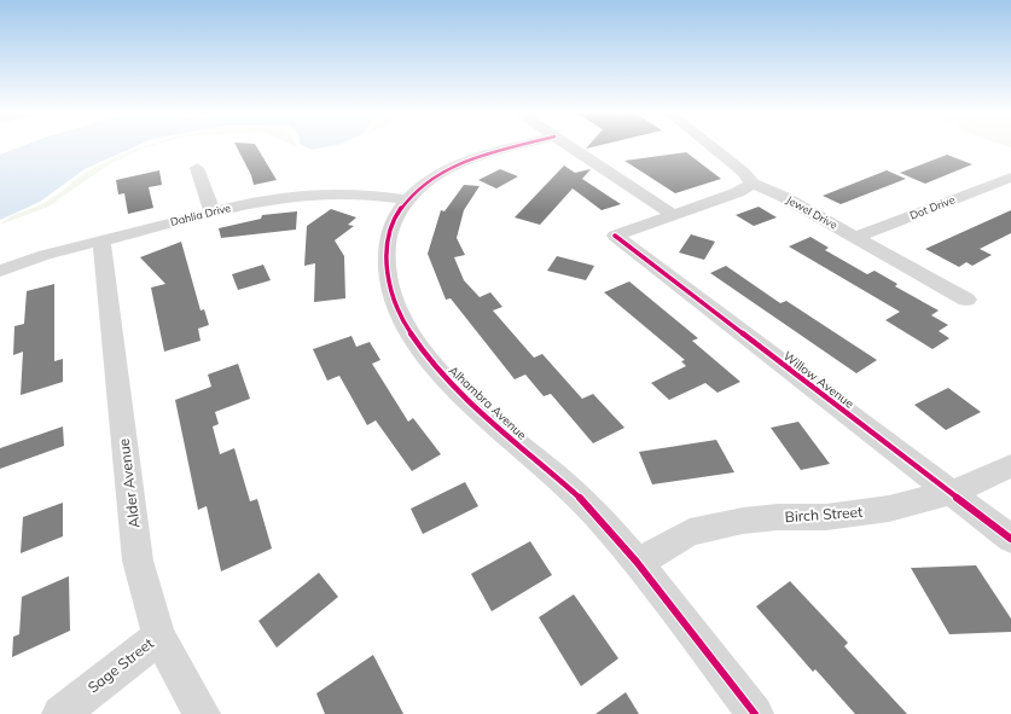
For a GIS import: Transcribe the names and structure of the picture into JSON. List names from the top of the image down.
{
  "streets": {
    "street": [
      "Dot Drive",
      "Jewel Drive",
      "Dahlia Drive",
      "Willow Avenue",
      "Alhambra Avenue",
      "Alder Avenue",
      "Birch Street",
      "Sage Street"
    ]
  },
  "crossings": [
    ["Dot Drive", "Jewel Drive"],
    ["Dahlia Drive", "Alhambra Avenue"],
    ["Dahlia Drive", "Alder Avenue"],
    ["Willow Avenue", "Birch Street"],
    ["Alhambra Avenue", "Birch Street"],
    ["Alder Avenue", "Sage Street"]
  ]
}
